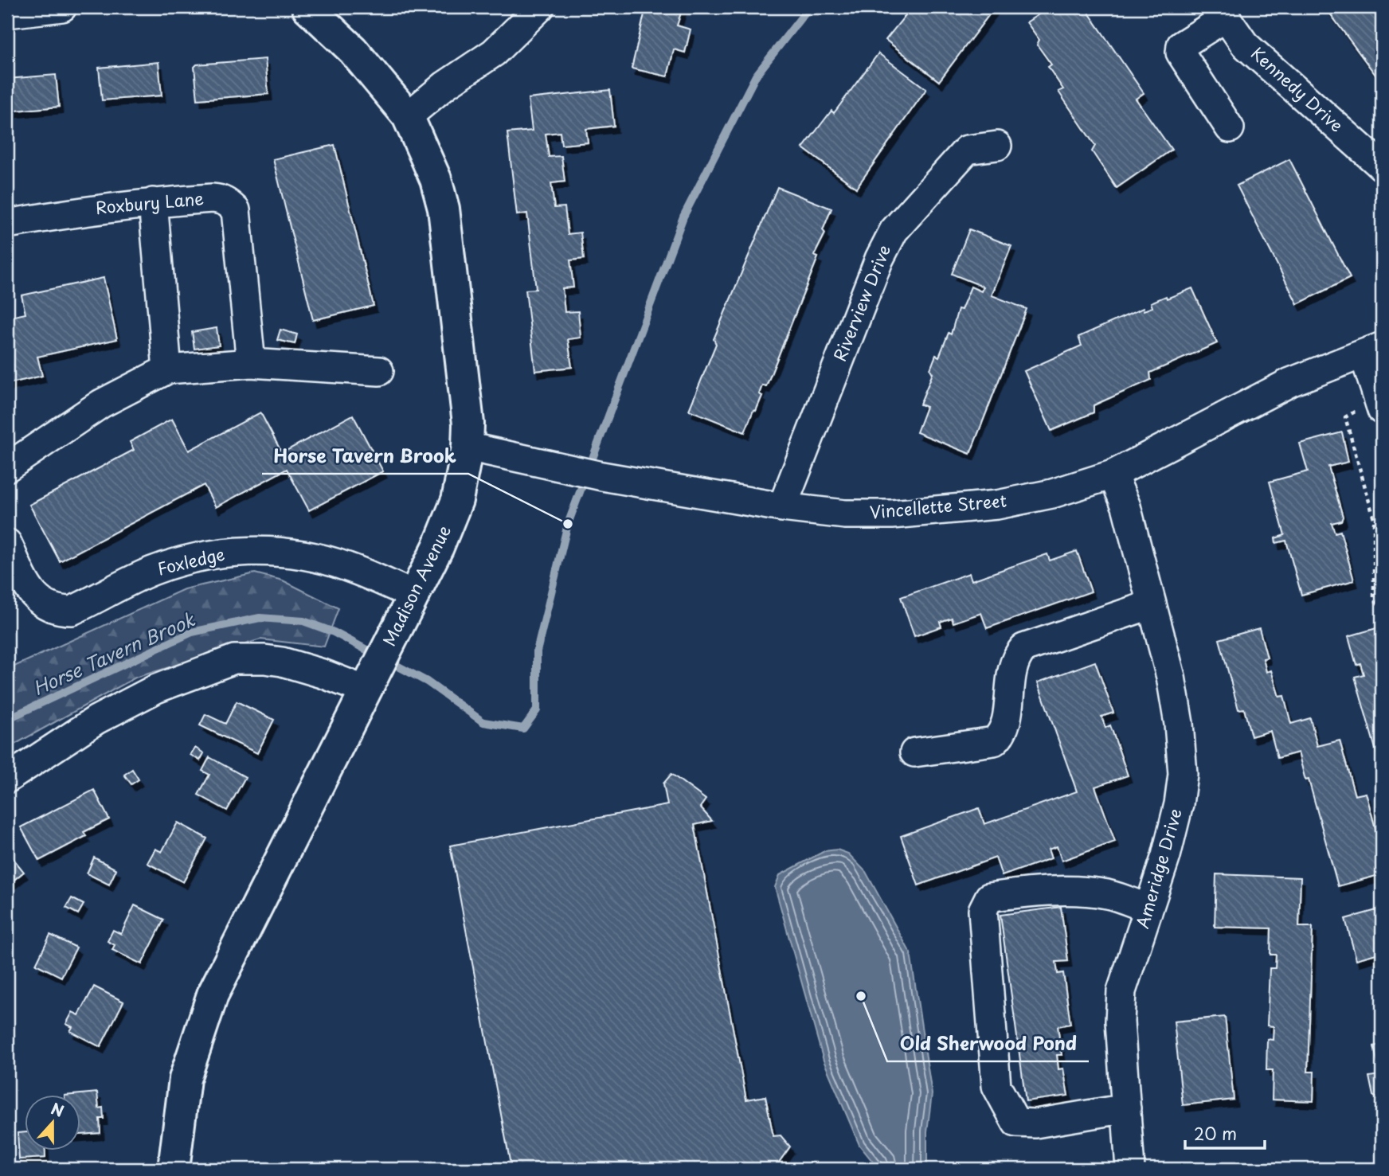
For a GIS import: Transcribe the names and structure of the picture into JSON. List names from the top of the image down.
{
  "streets": {
    "main road": ["Madison Avenue"],
    "street": [
      "Kennedy Drive",
      "Roxbury Lane",
      "Riverview Drive",
      "Vincellette Street",
      "Foxledge",
      "Ameridge Drive"
    ]
  },
  "crossings": [
    ["Riverview Drive", "Vincellette Street"],
    ["Vincellette Street", "Madison Avenue"],
    ["Vincellette Street", "Ameridge Drive"],
    ["Foxledge", "Madison Avenue"]
  ],
  "water": ["Horse Tavern Brook"],
  "places": ["Horse Tavern Brook", "Old Sherwood Pond"],
  "scale_bar": "20 m",
  "north": "top"
}
